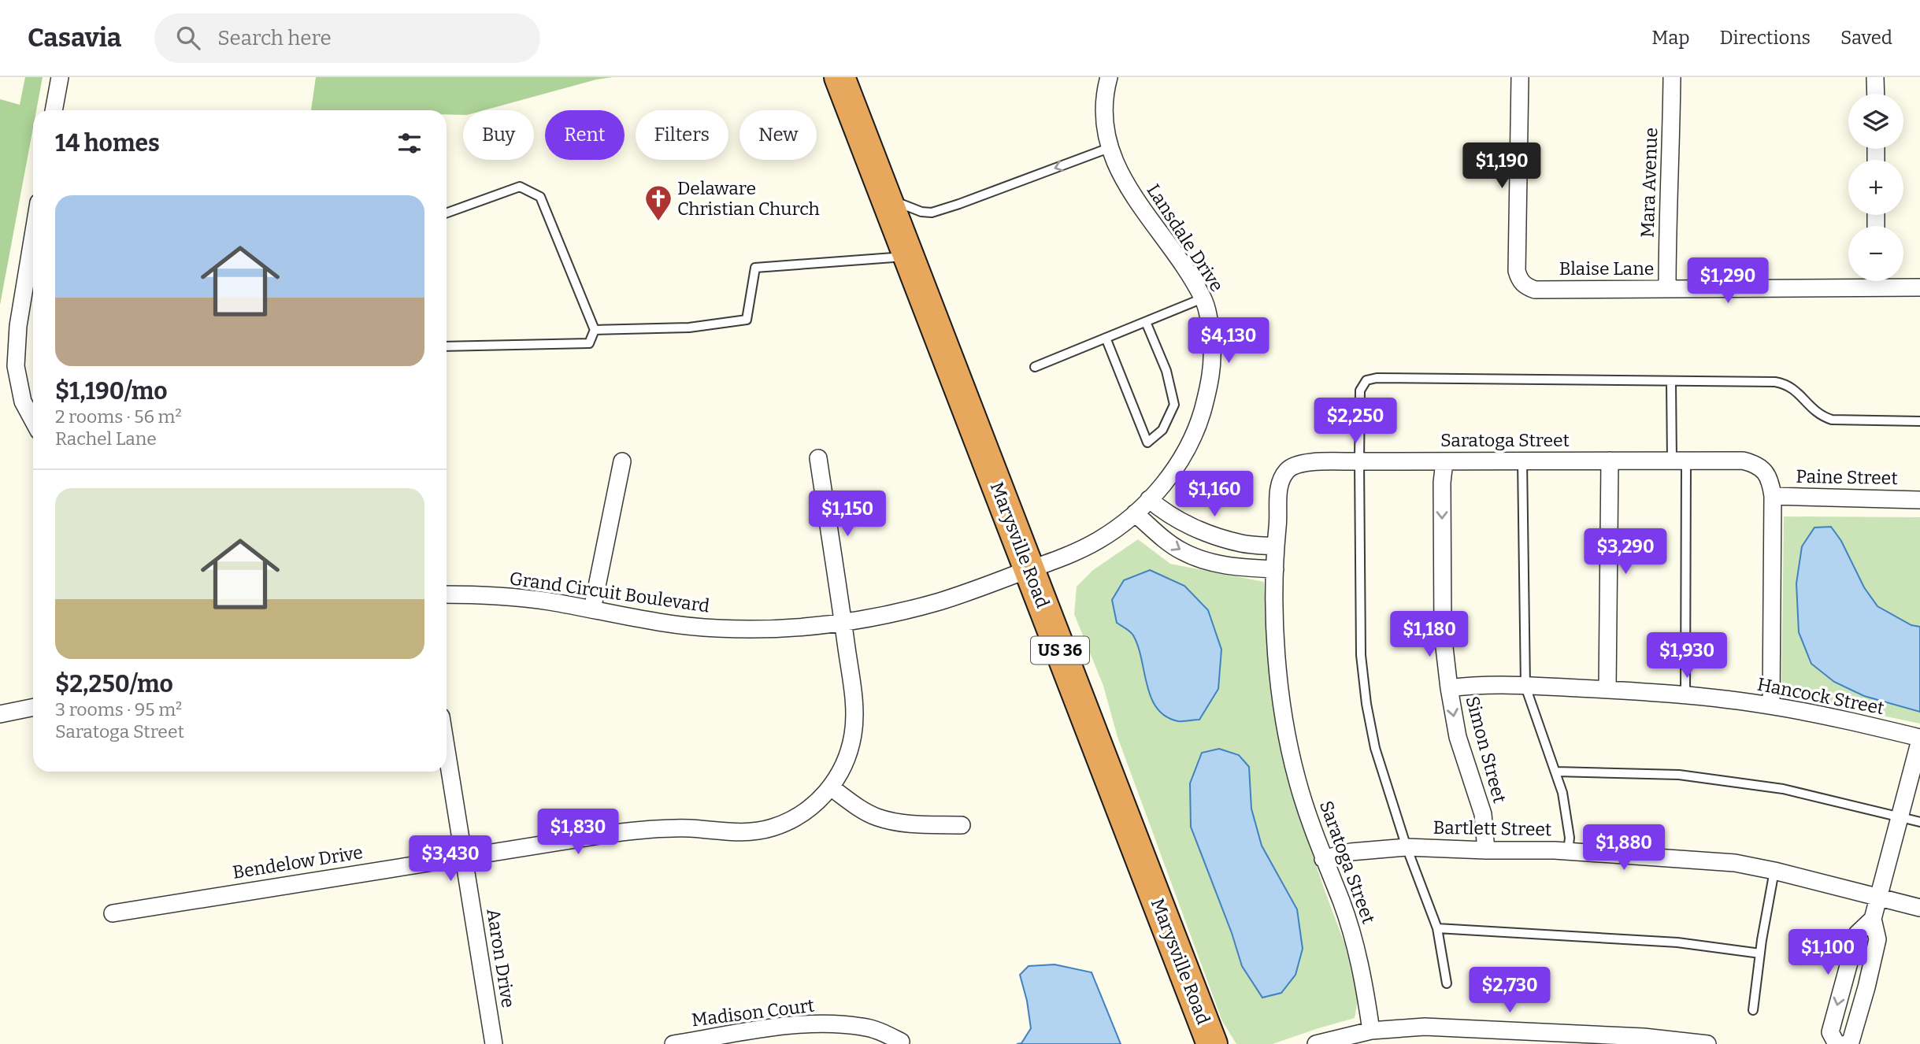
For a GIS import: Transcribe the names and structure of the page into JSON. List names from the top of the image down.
{
  "streets": {
    "highway": ["Marysville Road", "US 36"],
    "street": [
      "Mara Avenue",
      "Lansdale Drive",
      "Blaise Lane",
      "Saratoga Street",
      "Paine Street",
      "Grand Circuit Boulevard",
      "Hancock Street",
      "Simon Street",
      "Bartlett Street",
      "Bendelow Drive",
      "Aaron Drive",
      "Madison Court"
    ]
  },
  "crossings": [
    ["Mara Avenue", "Blaise Lane"],
    ["Lansdale Drive", "Marysville Road"],
    ["Lansdale Drive", "Grand Circuit Boulevard"],
    ["Saratoga Street", "Paine Street"],
    ["Saratoga Street", "Hancock Street"],
    ["Saratoga Street", "Simon Street"],
    ["Saratoga Street", "Bartlett Street"],
    ["Marysville Road", "Grand Circuit Boulevard"],
    ["Grand Circuit Boulevard", "Bendelow Drive"],
    ["Hancock Street", "Simon Street"],
    ["Simon Street", "Bartlett Street"],
    ["Bendelow Drive", "Aaron Drive"]
  ],
  "one_way": ["Simon Street"],
  "places": {
    "church": ["Delaware Christian Church"]
  },
  "page": {
    "header": "Casavia",
    "search": "Search here",
    "nav": ["Map", "Directions", "Saved"],
    "map_buttons": ["+", "−"],
    "chip": [
      "Buy",
      "Rent",
      "Filters",
      "New"
    ],
    "heading": "14 homes",
    "price": [
      "$1,190",
      "$1,290",
      "$4,130",
      "$2,250",
      "$1,160",
      "$1,150",
      "$3,290",
      "$1,180",
      "$1,930",
      "$1,830",
      "$1,880",
      "$3,430",
      "$1,100",
      "$2,730"
    ],
    "list": [
      {
        "name": "$1,190/mo",
        "note": "2 rooms · 56 m² · Rachel Lane"
      },
      {
        "name": "$2,250/mo",
        "note": "3 rooms · 95 m² · Saratoga Street"
      }
    ]
  }
}
